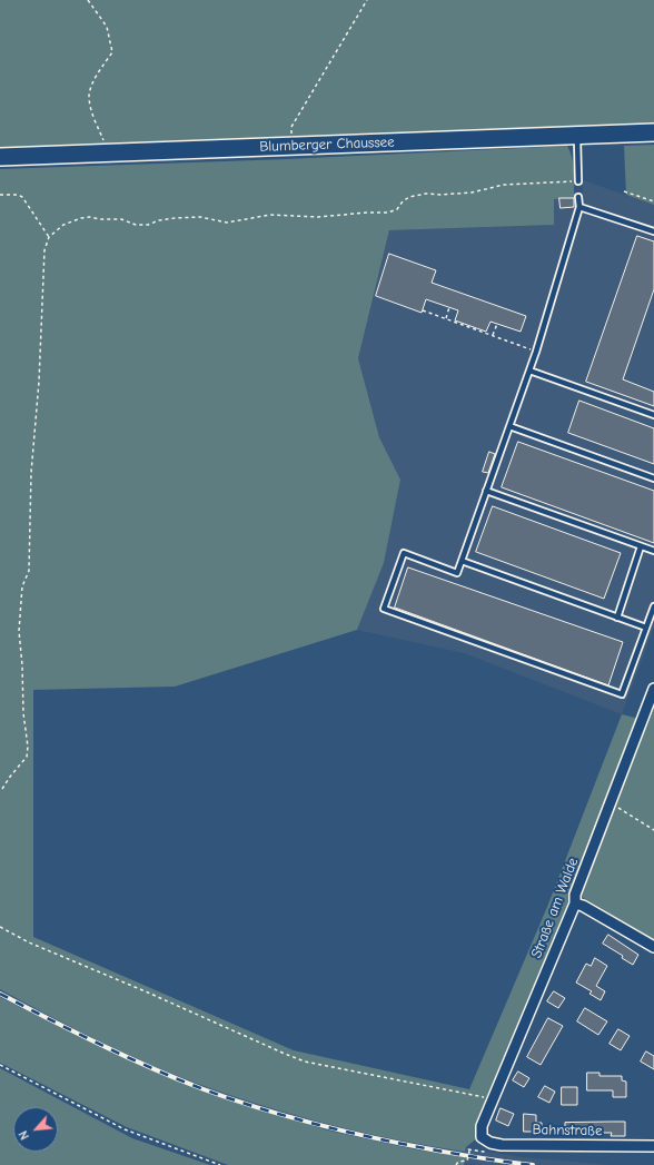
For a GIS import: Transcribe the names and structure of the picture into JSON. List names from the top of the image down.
{
  "streets": {
    "main road": ["Blumberger Chaussee"],
    "street": ["Straße am Walde", "Bahnstraße"]
  },
  "crossings": [
    ["Straße am Walde", "Bahnstraße"]
  ],
  "north": "bottom left"
}
